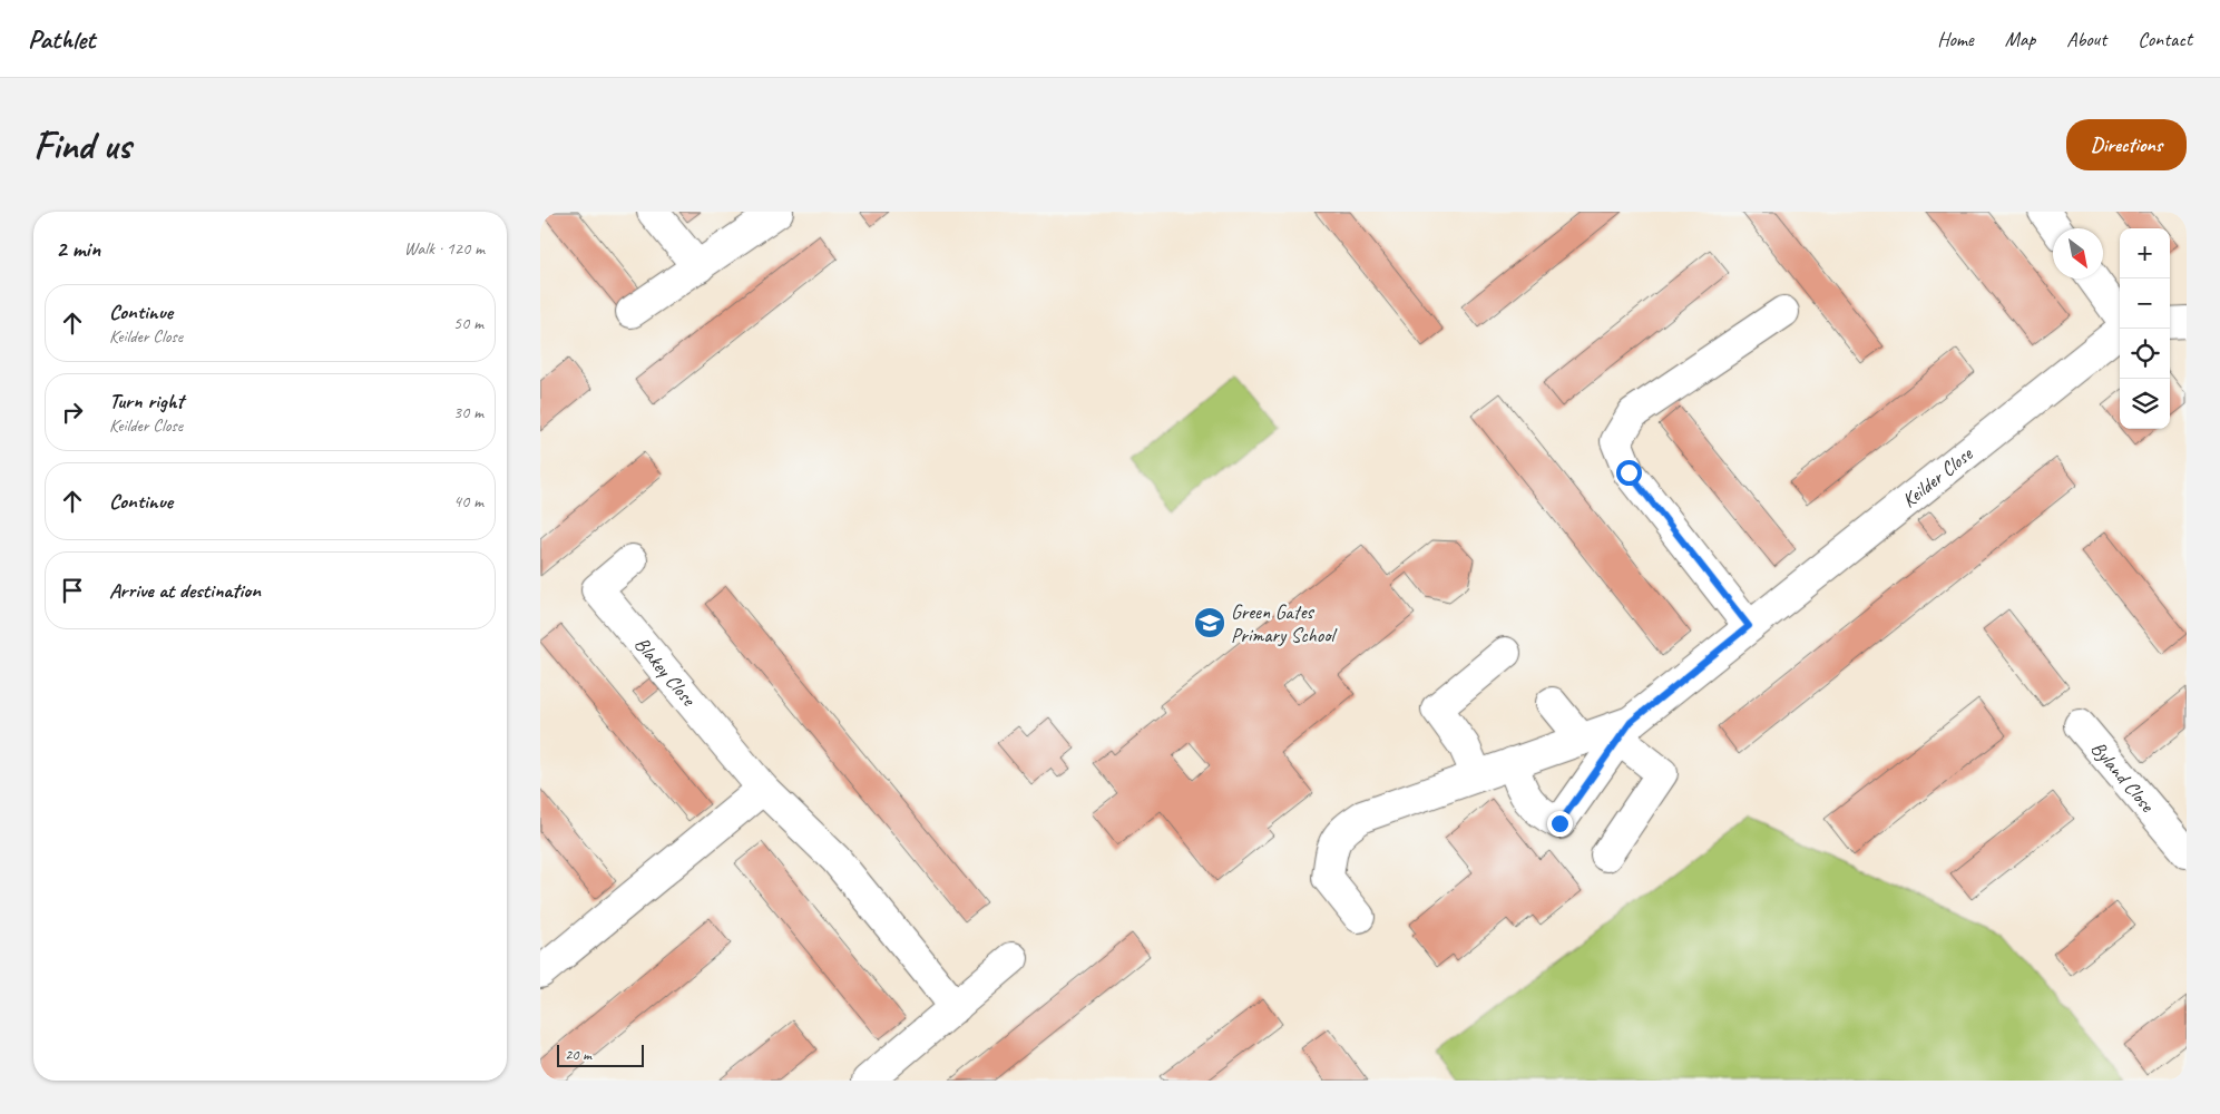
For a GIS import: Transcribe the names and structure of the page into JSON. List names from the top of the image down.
{
  "streets": {
    "street": ["Keilder Close", "Blakey Close", "Byland Close"]
  },
  "places": {
    "school or university": ["Green Gates Primary School"]
  },
  "scale_bar": "20 m",
  "north": "bottom right",
  "page": {
    "header": "Pathlet",
    "nav": [
      "Home",
      "Map",
      "About",
      "Contact"
    ],
    "buttons": "Directions",
    "title": "Find us",
    "heading": ["2 min", "Walk · 120 m"],
    "map_buttons": ["+", "−"],
    "list": [
      ["Continue", "Keilder Close", "50 m"],
      ["Turn right", "Keilder Close", "30 m"],
      ["Continue", "40 m"],
      "Arrive at destination"
    ],
    "scale": "20 m"
  }
}
